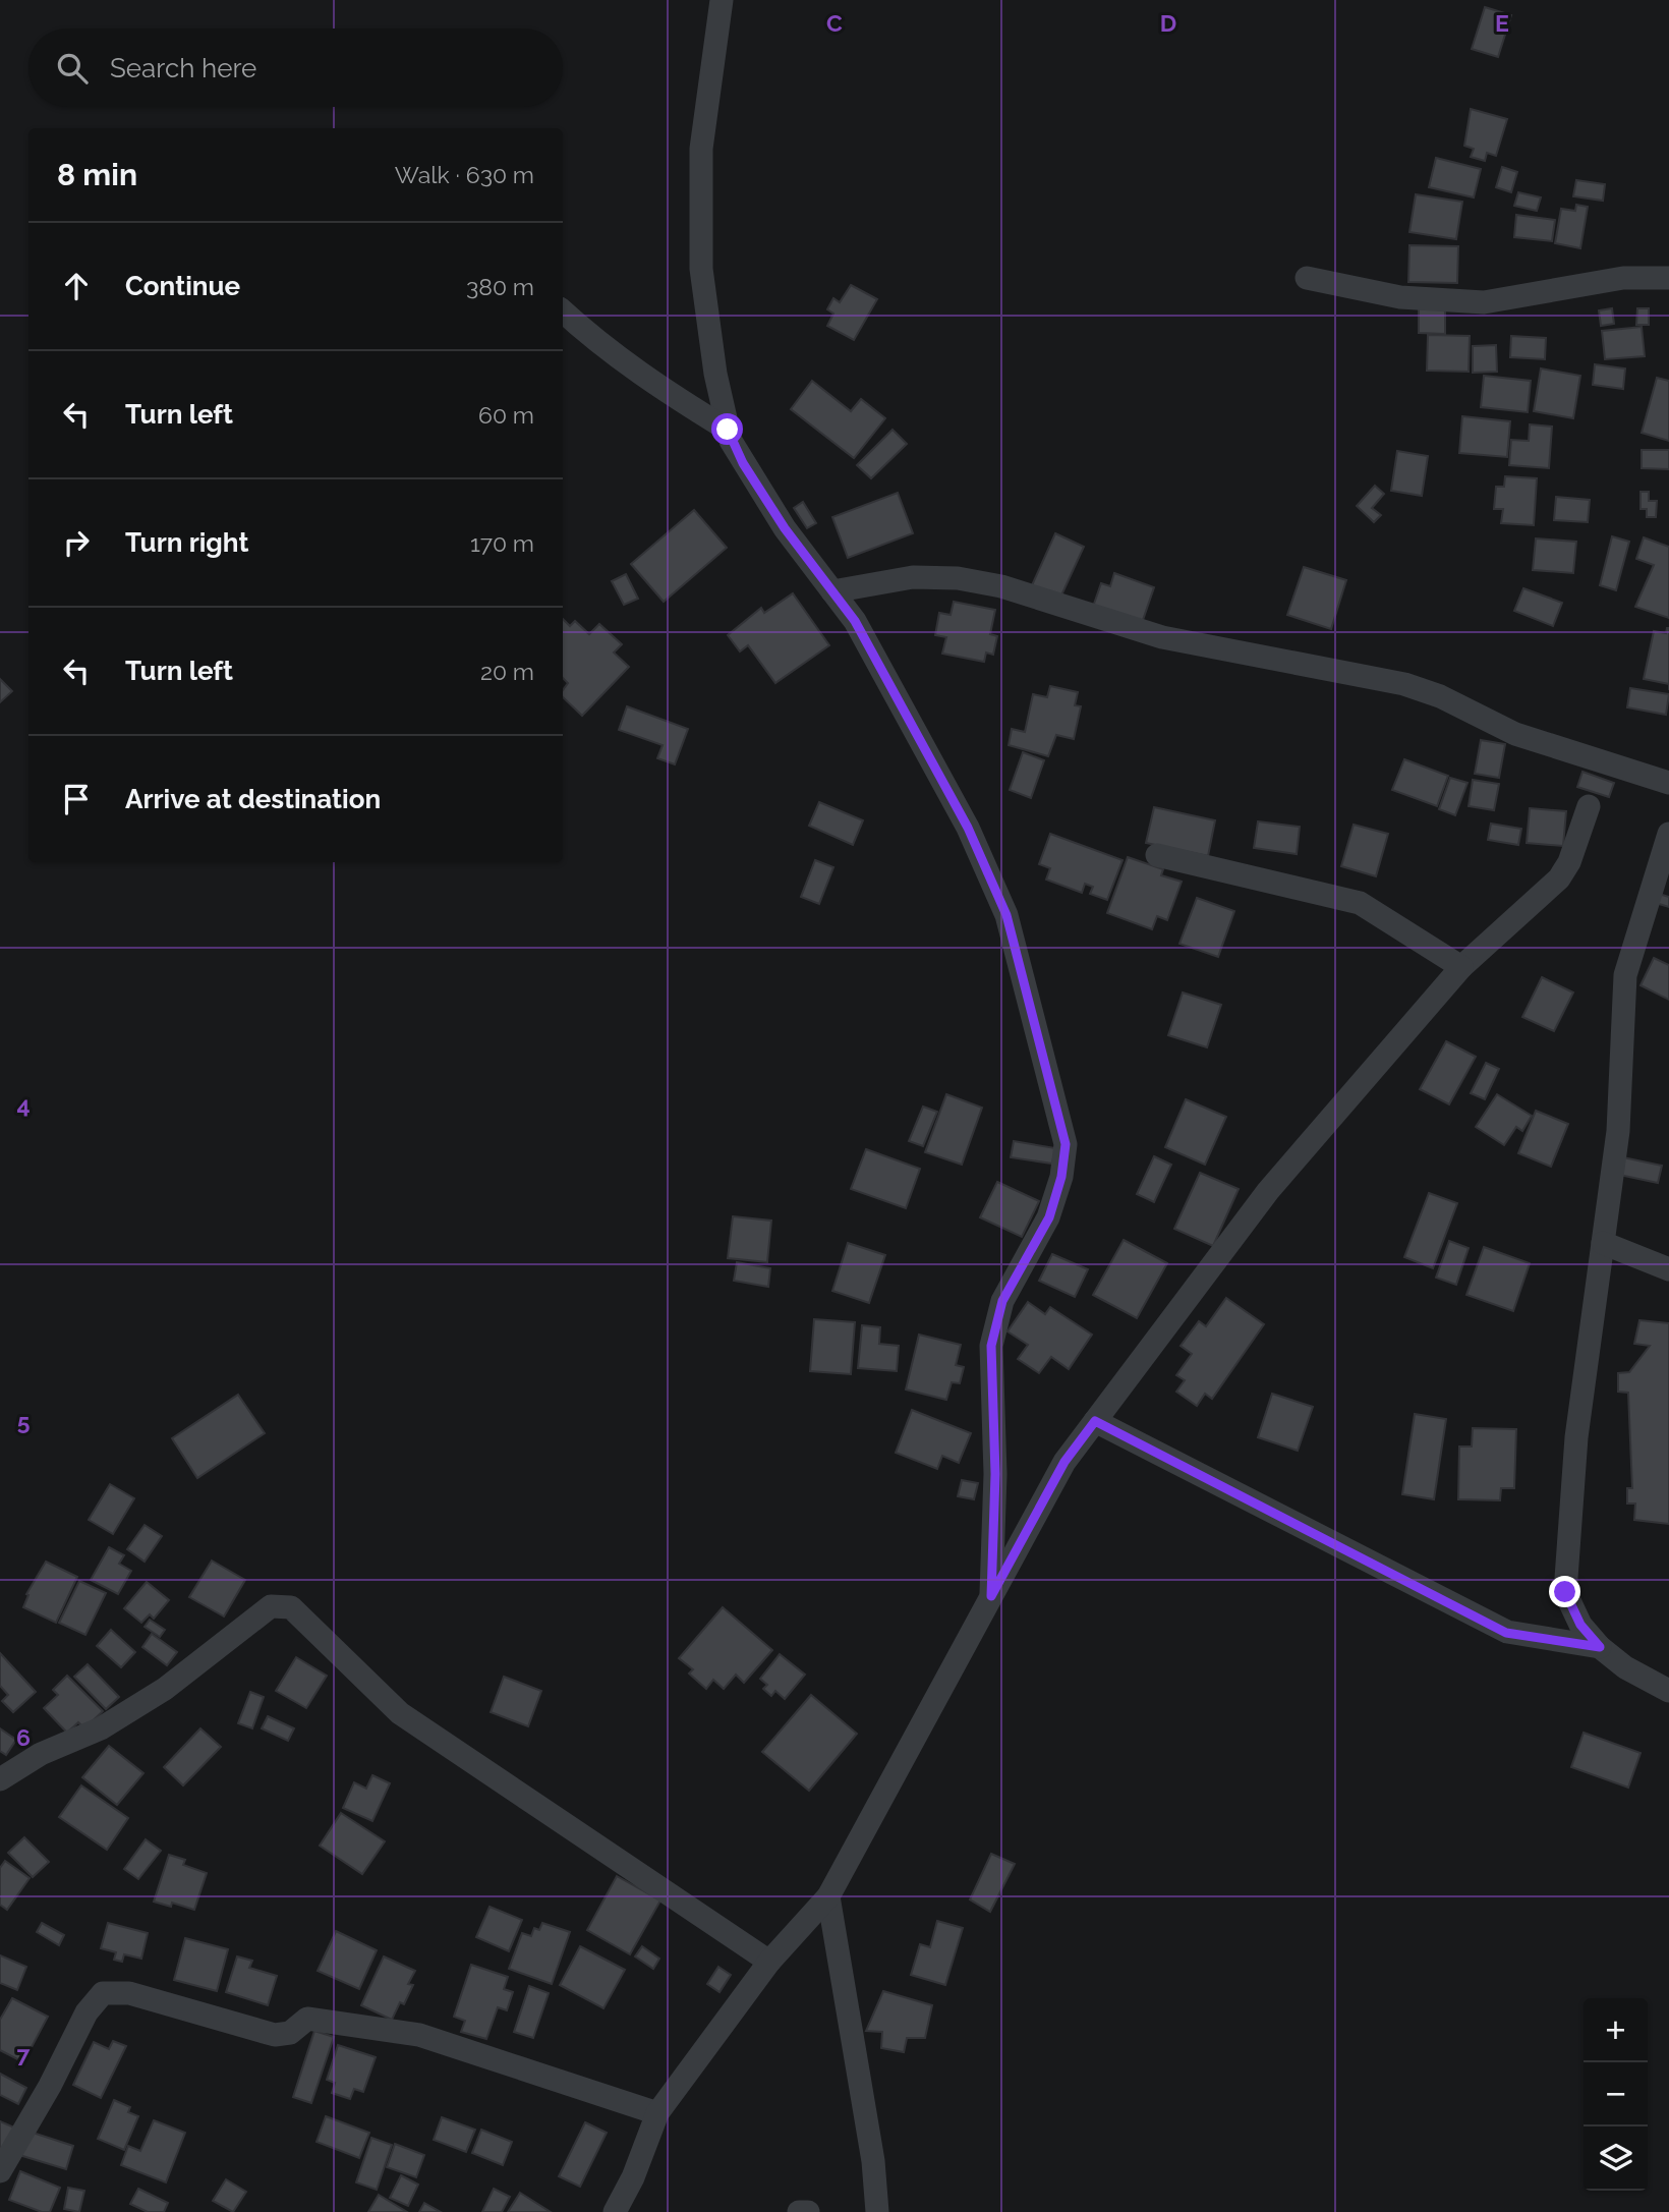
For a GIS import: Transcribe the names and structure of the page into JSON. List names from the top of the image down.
{
  "page": {
    "search": "Search here",
    "heading": ["8 min", "Walk · 630 m"],
    "list": [
      ["Continue", "380 m"],
      ["Turn left", "60 m"],
      ["Turn right", "170 m"],
      ["Turn left", "20 m"],
      "Arrive at destination"
    ],
    "map_buttons": ["+", "−"]
  },
  "grid": {
    "columns": ["C", "D", "E"],
    "rows": [
      "4",
      "5",
      "6",
      "7"
    ]
  }
}
